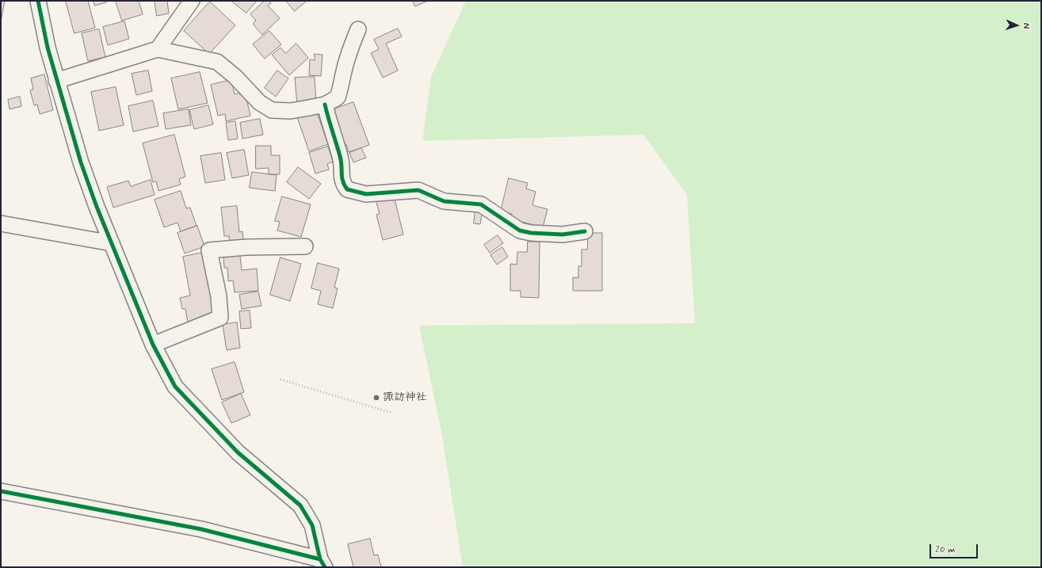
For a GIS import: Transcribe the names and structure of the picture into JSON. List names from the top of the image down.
{
  "places": ["諏訪神社"],
  "scale_bar": "20 m",
  "north": "right"
}
